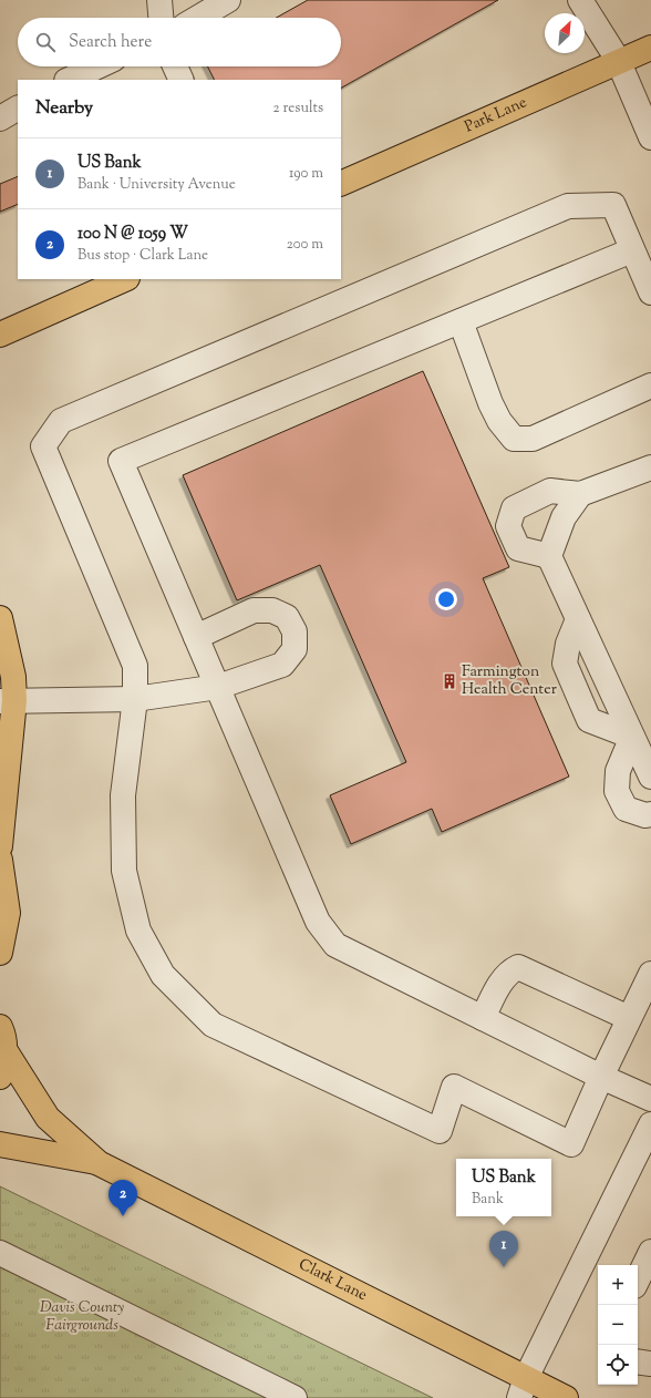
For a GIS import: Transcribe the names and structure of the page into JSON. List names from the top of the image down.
{
  "streets": {
    "main road": ["Park Lane", "Clark Lane"]
  },
  "parks": ["Davis County Fairgrounds"],
  "places": {
    "building": ["Farmington Health Center"]
  },
  "north": "top right",
  "page": {
    "search": "Search here",
    "heading": ["Nearby", "2 results"],
    "list": [
      {
        "mark": "1",
        "name": "US Bank",
        "note": "Bank · University Avenue",
        "value": "190 m"
      },
      {
        "mark": "2",
        "name": "100 N @ 1059 W",
        "note": "Bus stop · Clark Lane",
        "value": "200 m"
      }
    ],
    "popup": ["US Bank", "Bank"],
    "pins": ["2", "1"],
    "map_buttons": ["+", "−"]
  }
}
